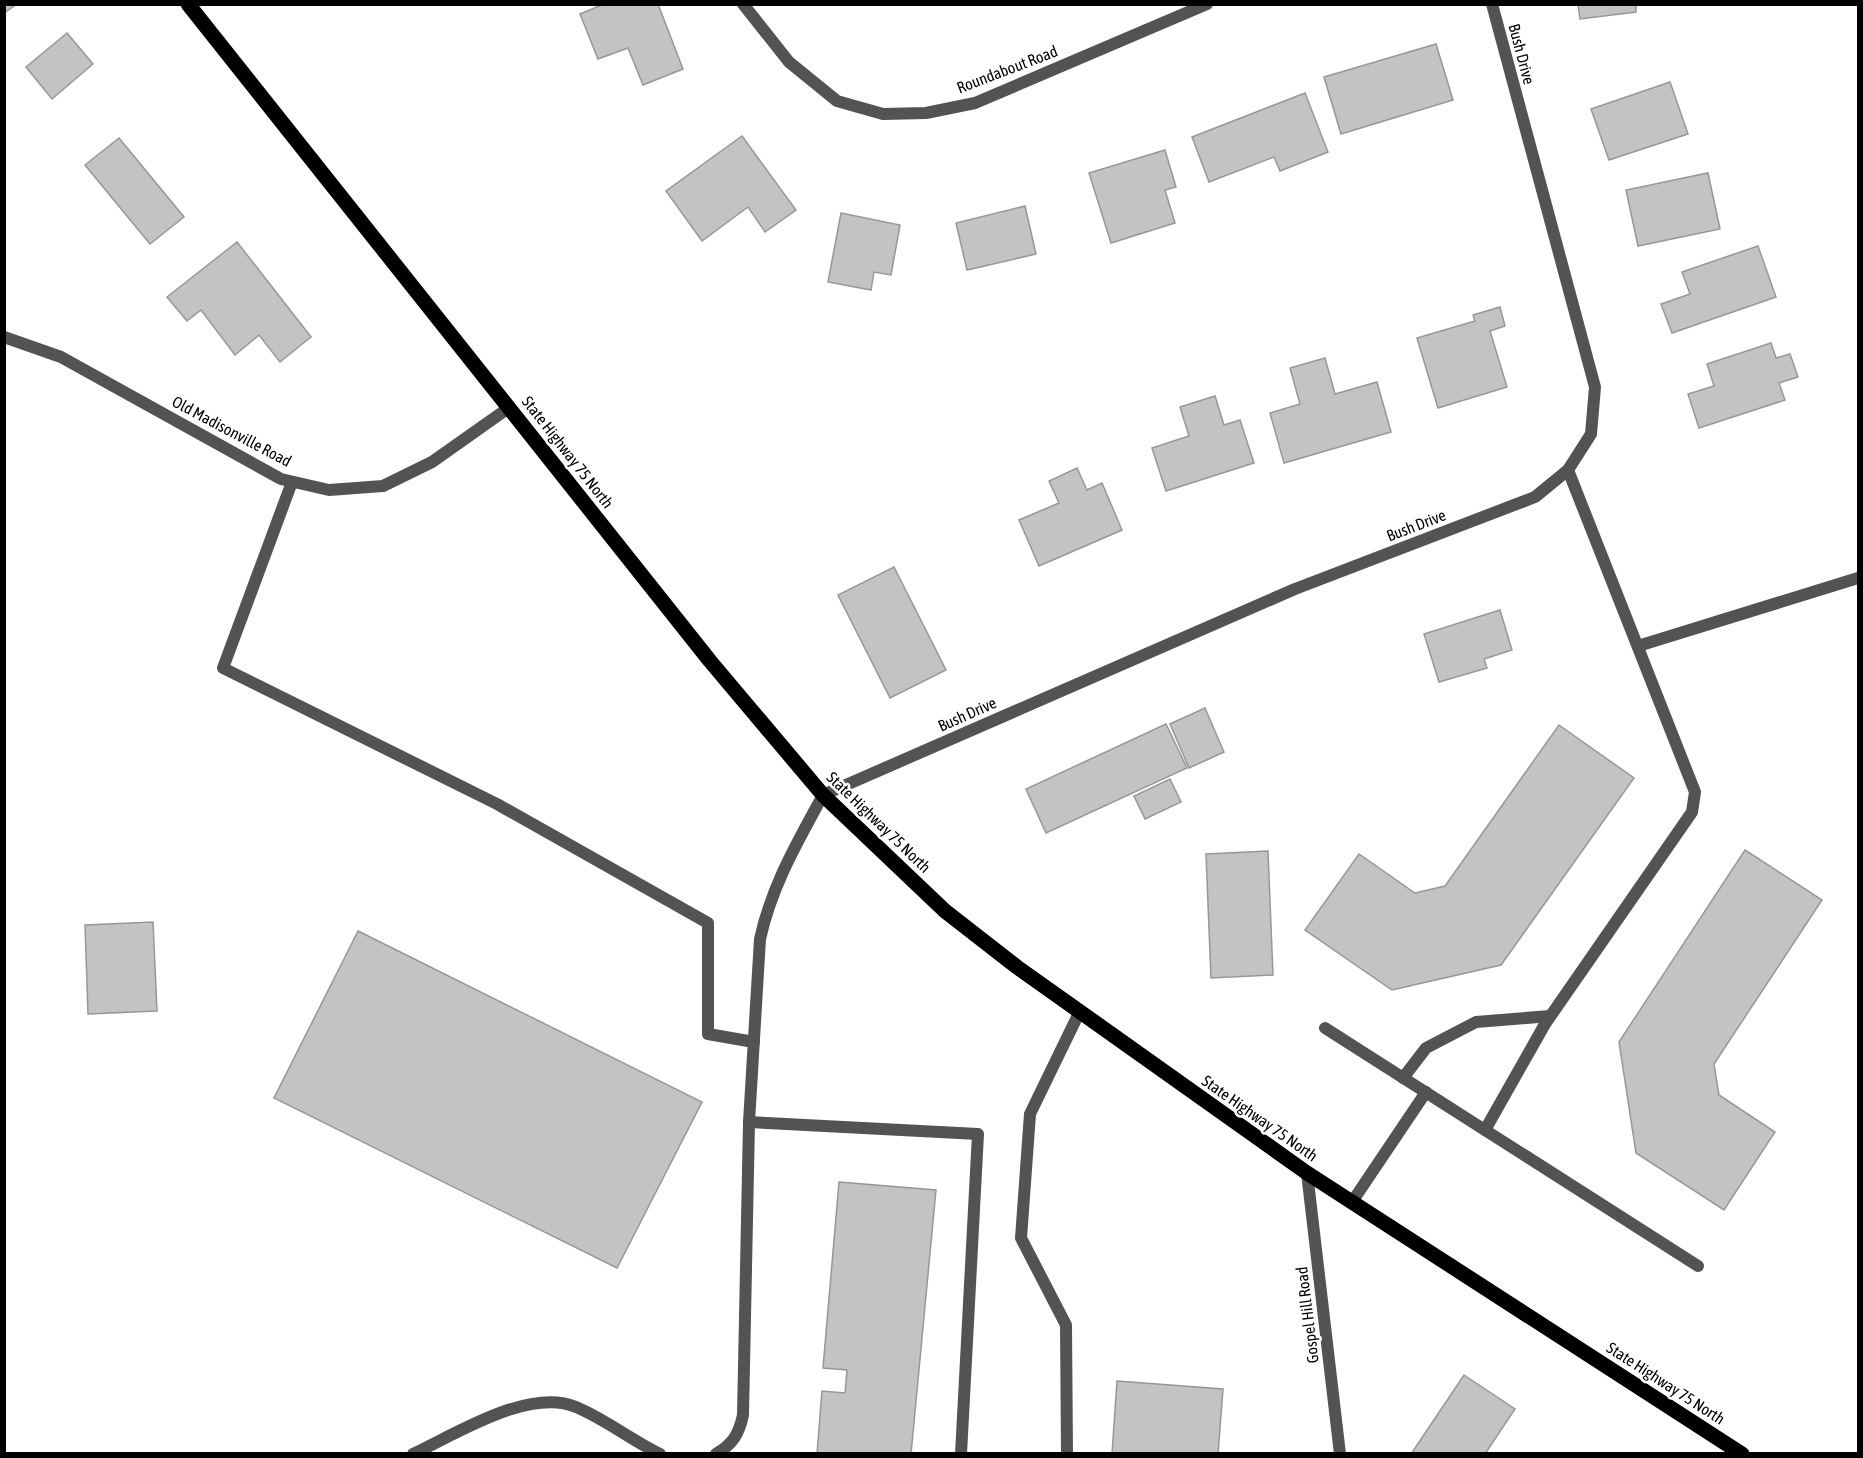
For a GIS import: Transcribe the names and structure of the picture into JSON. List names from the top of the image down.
{
  "streets": {
    "main road": ["State Highway 75 North"],
    "street": [
      "Bush Drive",
      "Roundabout Road",
      "Old Madisonville Road",
      "Gospel Hill Road"
    ]
  },
  "crossings": [
    ["Bush Drive", "State Highway 75 North"],
    ["Old Madisonville Road", "State Highway 75 North"],
    ["State Highway 75 North", "Gospel Hill Road"]
  ]
}
